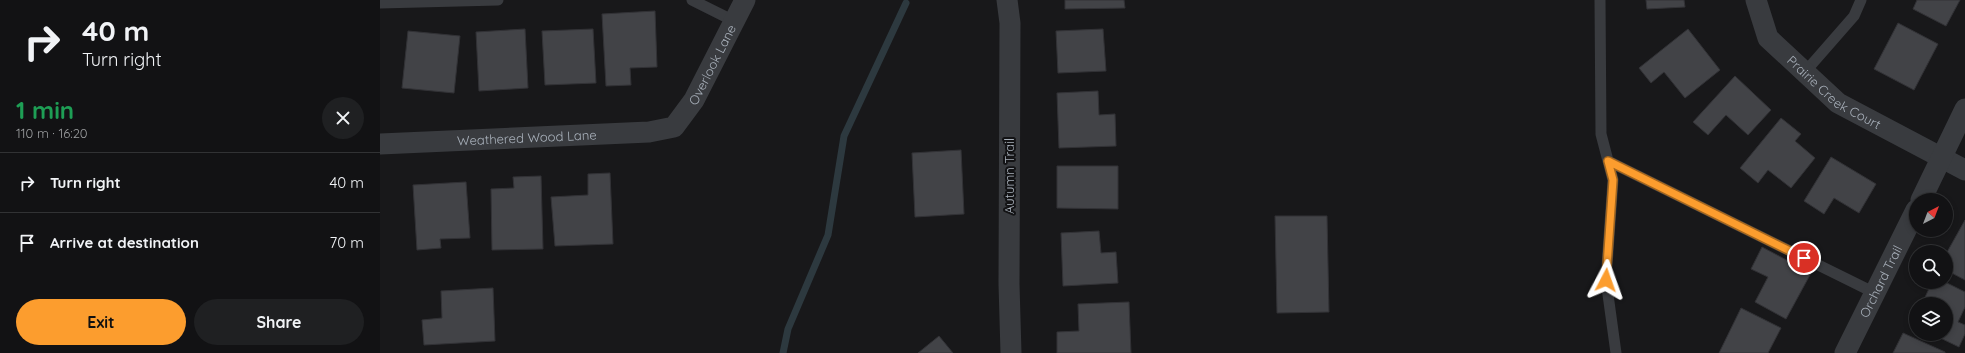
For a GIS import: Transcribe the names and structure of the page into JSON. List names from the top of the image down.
{
  "streets": {
    "street": [
      "Overlook Lane",
      "Prairie Creek Court",
      "Weathered Wood Lane",
      "Autumn Trail",
      "Orchard Trail"
    ]
  },
  "crossings": [
    ["Overlook Lane", "Weathered Wood Lane"]
  ],
  "north": "top right",
  "page": {
    "turn": ["40 m", "Turn right"],
    "heading": ["1 min", "110 m · 16:20"],
    "list": [
      {
        "name": "Turn right",
        "value": "40 m"
      },
      {
        "name": "Arrive at destination",
        "value": "70 m"
      }
    ],
    "buttons": ["Exit", "Share"]
  }
}
